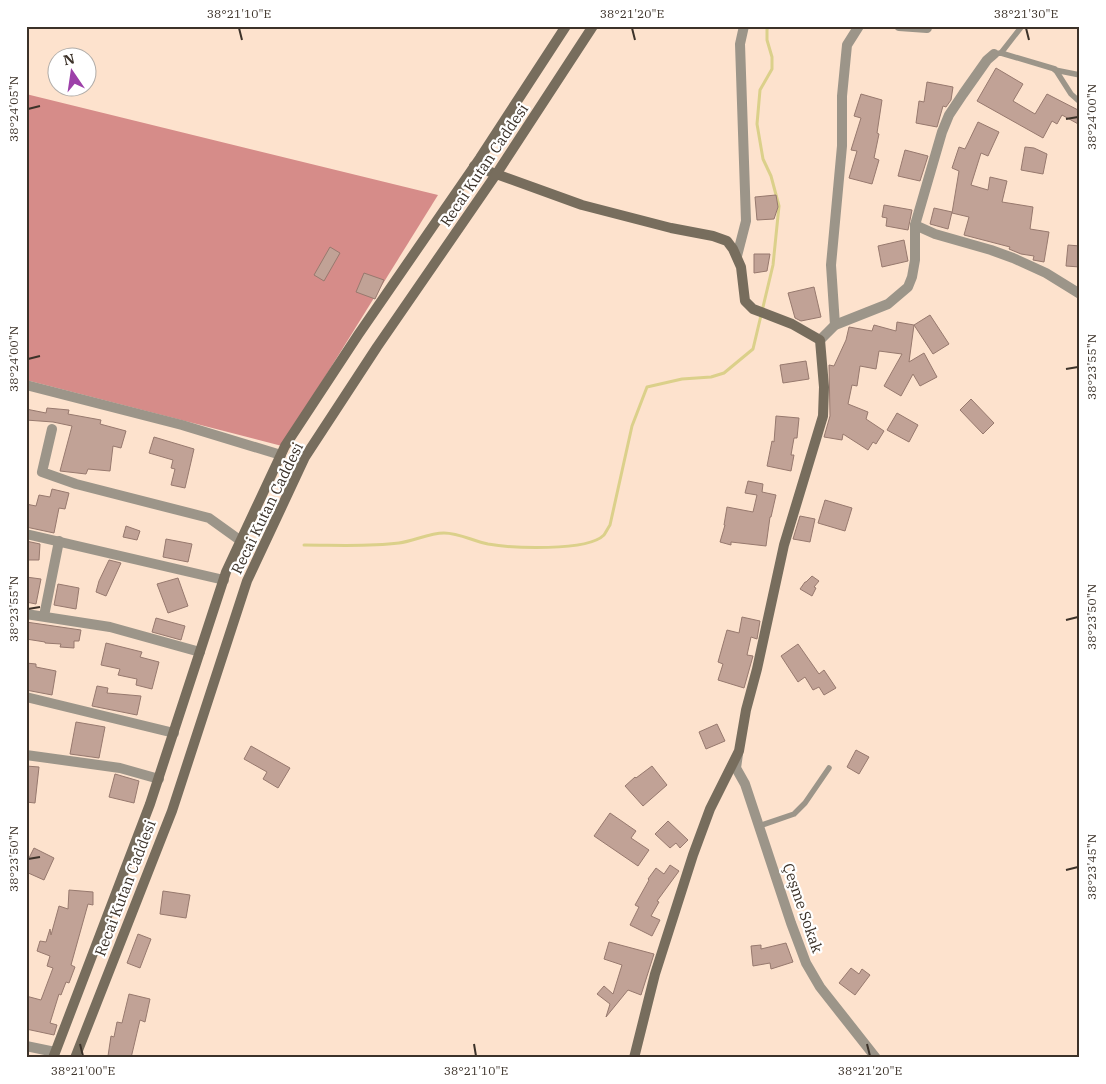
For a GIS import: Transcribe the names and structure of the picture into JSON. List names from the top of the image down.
{
  "streets": {
    "main road": ["Recai Kutan Caddesi"],
    "street": ["Çeşme Sokak"]
  },
  "north": "top",
  "coordinates": [
    "38°21'10\"E",
    "38°21'20\"E",
    "38°21'30\"E",
    "38°24'05\"N",
    "38°24'00\"N",
    "38°23'55\"N",
    "38°23'50\"N",
    "38°23'45\"N",
    "38°21'00\"E"
  ]
}
